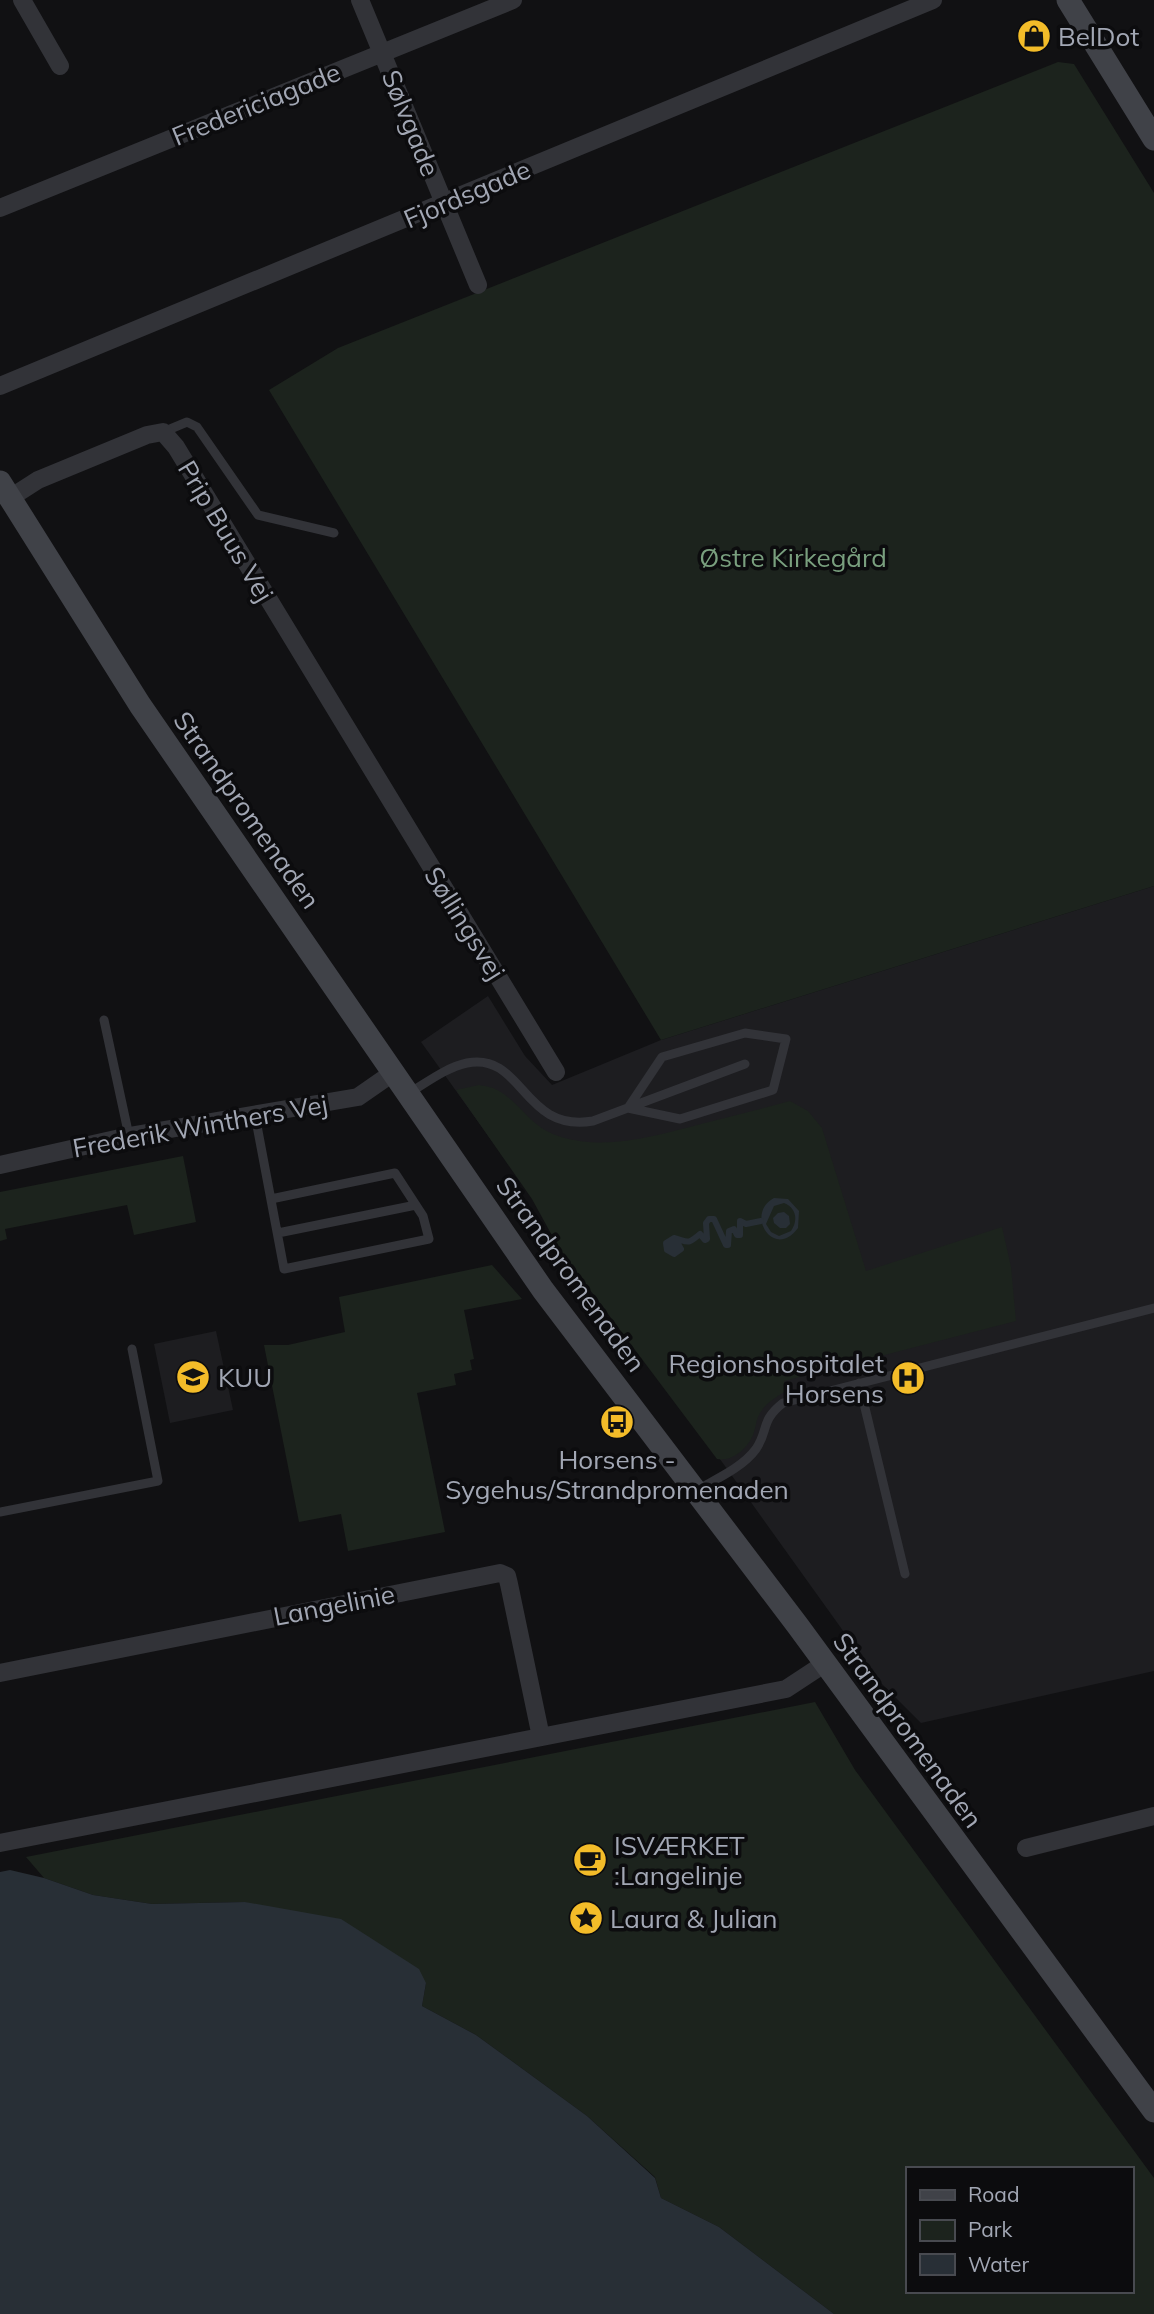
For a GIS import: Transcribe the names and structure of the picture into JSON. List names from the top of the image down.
{
  "streets": {
    "street": [
      "Fredericiagade",
      "Sølvgade",
      "Fjordsgade",
      "Prip Buus Vej",
      "Strandpromenaden",
      "Søllingsvej",
      "Frederik Winthers Vej",
      "Langelinie"
    ]
  },
  "crossings": [
    ["Fredericiagade", "Sølvgade"],
    ["Sølvgade", "Fjordsgade"],
    ["Prip Buus Vej", "Strandpromenaden"],
    ["Prip Buus Vej", "Søllingsvej"],
    ["Strandpromenaden", "Frederik Winthers Vej"]
  ],
  "parks": ["Østre Kirkegård"],
  "places": {
    "shop": ["BelDot"],
    "school or university": ["KUU"],
    "hospital": ["Regionshospitalet Horsens"],
    "bus stop": ["Horsens - Sygehus/Strandpromenaden"],
    "cafe": ["ISVÆRKET :Langelinje"],
    "place": ["Laura & Julian"]
  },
  "legend": ["Road", "Park", "Water"]
}
